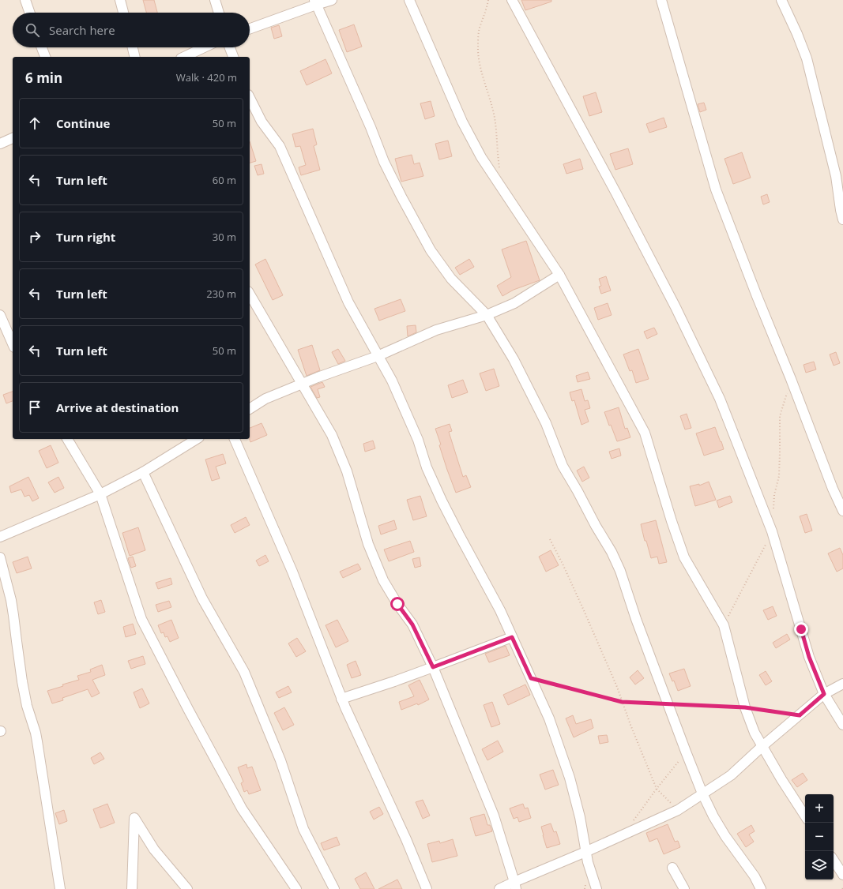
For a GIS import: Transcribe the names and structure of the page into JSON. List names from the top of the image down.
{
  "page": {
    "search": "Search here",
    "heading": ["6 min", "Walk · 420 m"],
    "list": [
      ["Continue", "50 m"],
      ["Turn left", "60 m"],
      ["Turn right", "30 m"],
      ["Turn left", "230 m"],
      ["Turn left", "50 m"],
      "Arrive at destination"
    ],
    "map_buttons": ["+", "−"]
  }
}
